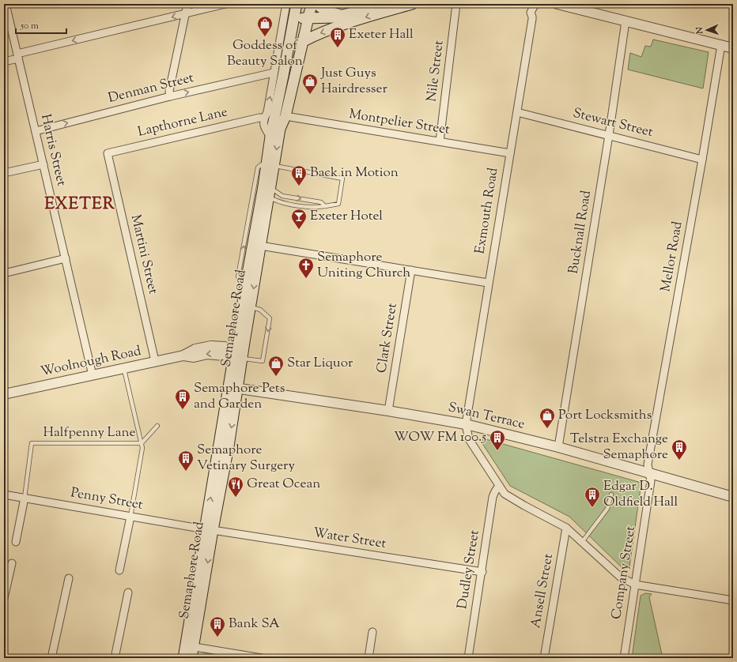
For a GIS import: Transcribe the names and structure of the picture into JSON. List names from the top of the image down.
{
  "streets": {
    "main road": ["Semaphore Road"],
    "street": [
      "Nile Street",
      "Denman Street",
      "Lapthorne Lane",
      "Montpelier Street",
      "Stewart Street",
      "Harris Street",
      "Exmouth Road",
      "Bucknall Road",
      "Martini Street",
      "Mellor Road",
      "Clark Street",
      "Woolnough Road",
      "Swan Terrace",
      "Penny Street",
      "Water Street",
      "Dudley Street",
      "Company Street",
      "Ansell Street"
    ],
    "lane": ["Halfpenny Lane"]
  },
  "crossings": [
    ["Nile Street", "Montpelier Street"],
    ["Denman Street", "Harris Street"],
    ["Denman Street", "Semaphore Road"],
    ["Lapthorne Lane", "Martini Street"],
    ["Montpelier Street", "Exmouth Road"],
    ["Montpelier Street", "Semaphore Road"],
    ["Stewart Street", "Exmouth Road"],
    ["Stewart Street", "Bucknall Road"],
    ["Stewart Street", "Mellor Road"],
    ["Harris Street", "Woolnough Road"],
    ["Exmouth Road", "Swan Terrace"],
    ["Bucknall Road", "Swan Terrace"],
    ["Martini Street", "Woolnough Road"],
    ["Mellor Road", "Swan Terrace"],
    ["Mellor Road", "Company Street"],
    ["Semaphore Road", "Woolnough Road"],
    ["Semaphore Road", "Swan Terrace"],
    ["Semaphore Road", "Penny Street"],
    ["Semaphore Road", "Water Street"],
    ["Clark Street", "Swan Terrace"],
    ["Swan Terrace", "Company Street"],
    ["Halfpenny Lane", "Penny Street"],
    ["Penny Street", "Water Street"],
    ["Water Street", "Dudley Street"]
  ],
  "one_way": ["Denman Street"],
  "districts": ["EXETER"],
  "places": {
    "shop": [
      "Goddess of Beauty Salon",
      "Just Guys Hairdresser",
      "Star Liquor",
      "Port Locksmiths"
    ],
    "building": [
      "Exeter Hall",
      "Back in Motion",
      "Semaphore Pets and Garden",
      "WOW FM 100.5",
      "Telstra Exchange Semaphore",
      "Semaphore Vetinary Surgery",
      "Edgar D. Oldfield Hall",
      "Bank SA"
    ],
    "bar": ["Exeter Hotel"],
    "church": ["Semaphore Uniting Church"],
    "restaurant": ["Great Ocean"]
  },
  "scale_bar": "50 m",
  "north": "left"
}
